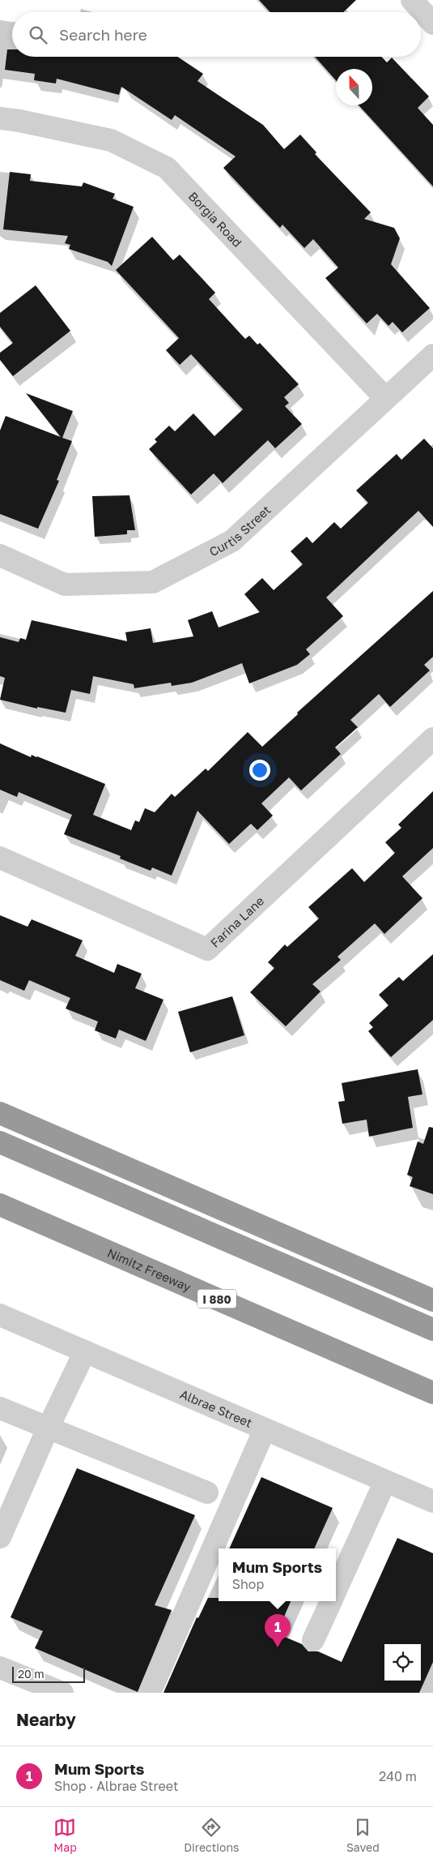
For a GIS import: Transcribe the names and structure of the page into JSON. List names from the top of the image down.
{
  "streets": {
    "highway": ["Nimitz Freeway", "I 880"],
    "street": [
      "Borgia Road",
      "Curtis Street",
      "Farina Lane",
      "Albrae Street"
    ]
  },
  "crossings": [
    ["Borgia Road", "Curtis Street"]
  ],
  "scale_bar": "20 m",
  "north": "top",
  "page": {
    "search": "Search here",
    "popup": ["Mum Sports", "Shop"],
    "pins": "1",
    "scale": "20 m",
    "heading": "Nearby",
    "list": [
      {
        "mark": "1",
        "name": "Mum Sports",
        "note": "Shop · Albrae Street",
        "value": "240 m"
      }
    ],
    "nav": ["Map", "Directions", "Saved"]
  }
}
